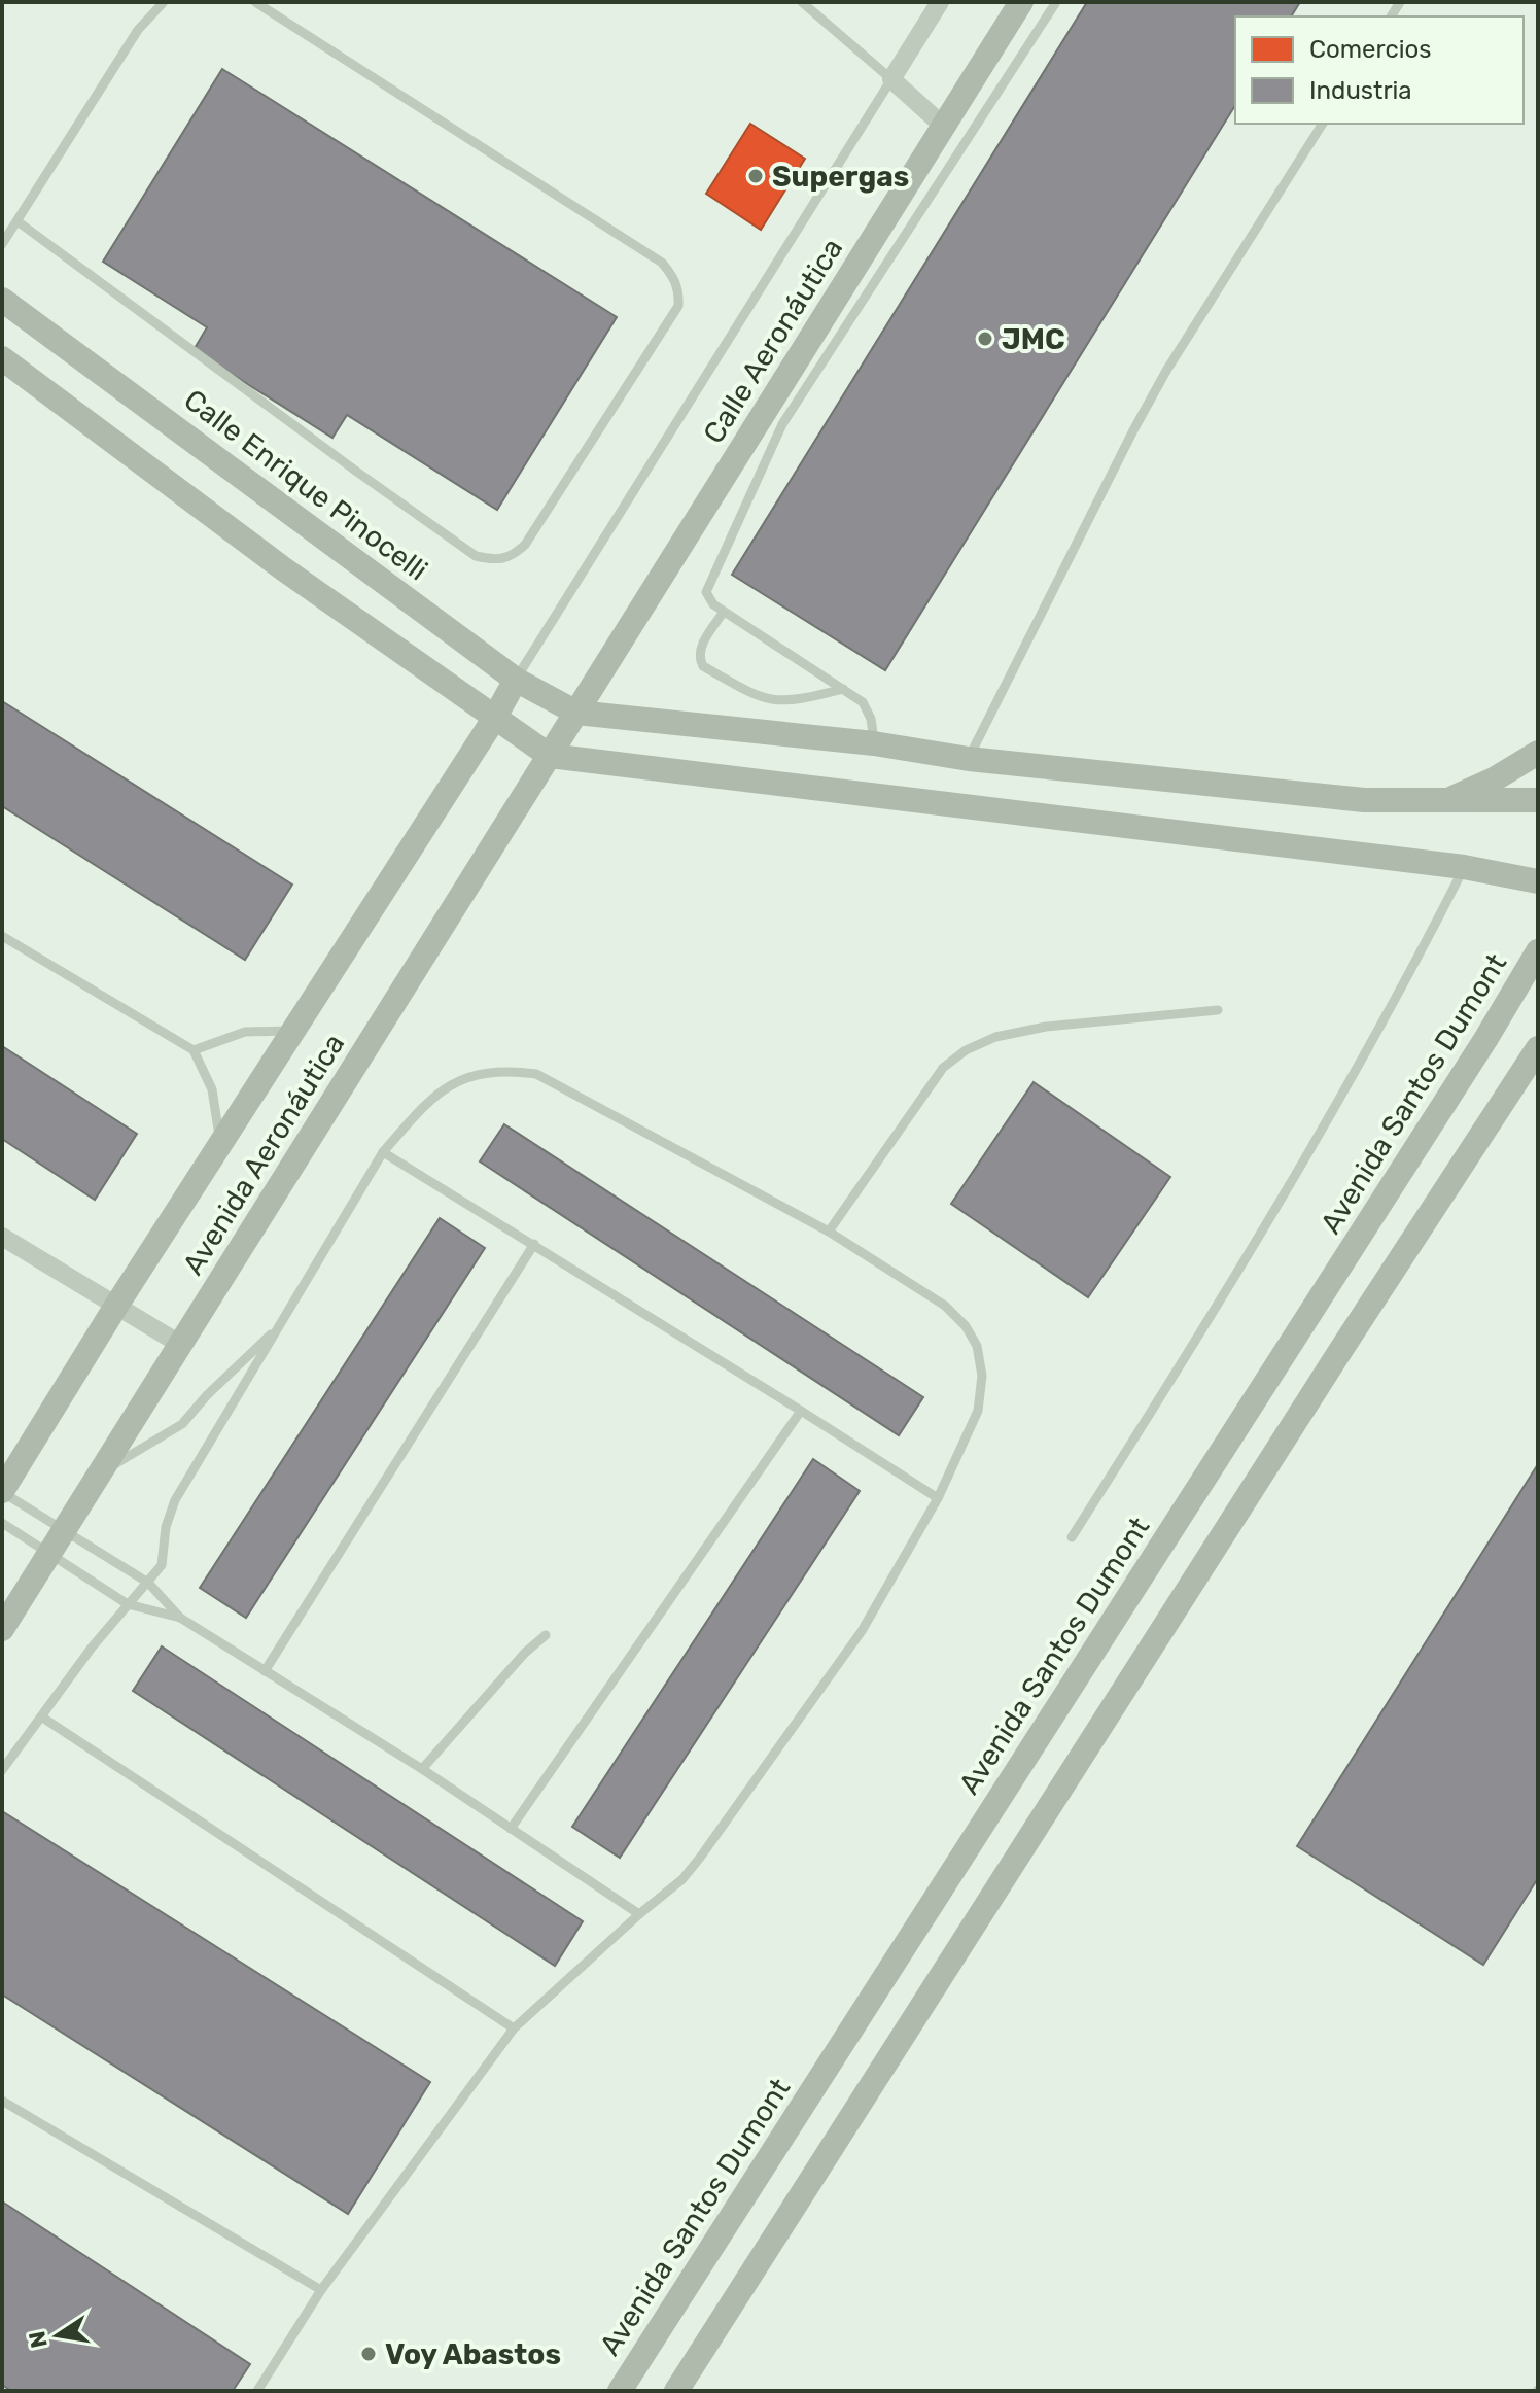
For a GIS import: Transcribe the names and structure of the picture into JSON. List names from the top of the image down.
{
  "streets": {
    "main road": [
      "Calle Aeronáutica",
      "Calle Enrique Pinocelli",
      "Avenida Santos Dumont",
      "Avenida Aeronáutica"
    ]
  },
  "crossings": [
    ["Calle Aeronáutica", "Calle Enrique Pinocelli"],
    ["Calle Aeronáutica", "Avenida Aeronáutica"],
    ["Calle Enrique Pinocelli", "Avenida Aeronáutica"]
  ],
  "places": ["Supergas", "JMC", "Voy Abastos"],
  "legend": ["Comercios", "Industria"],
  "north": "left"
}
